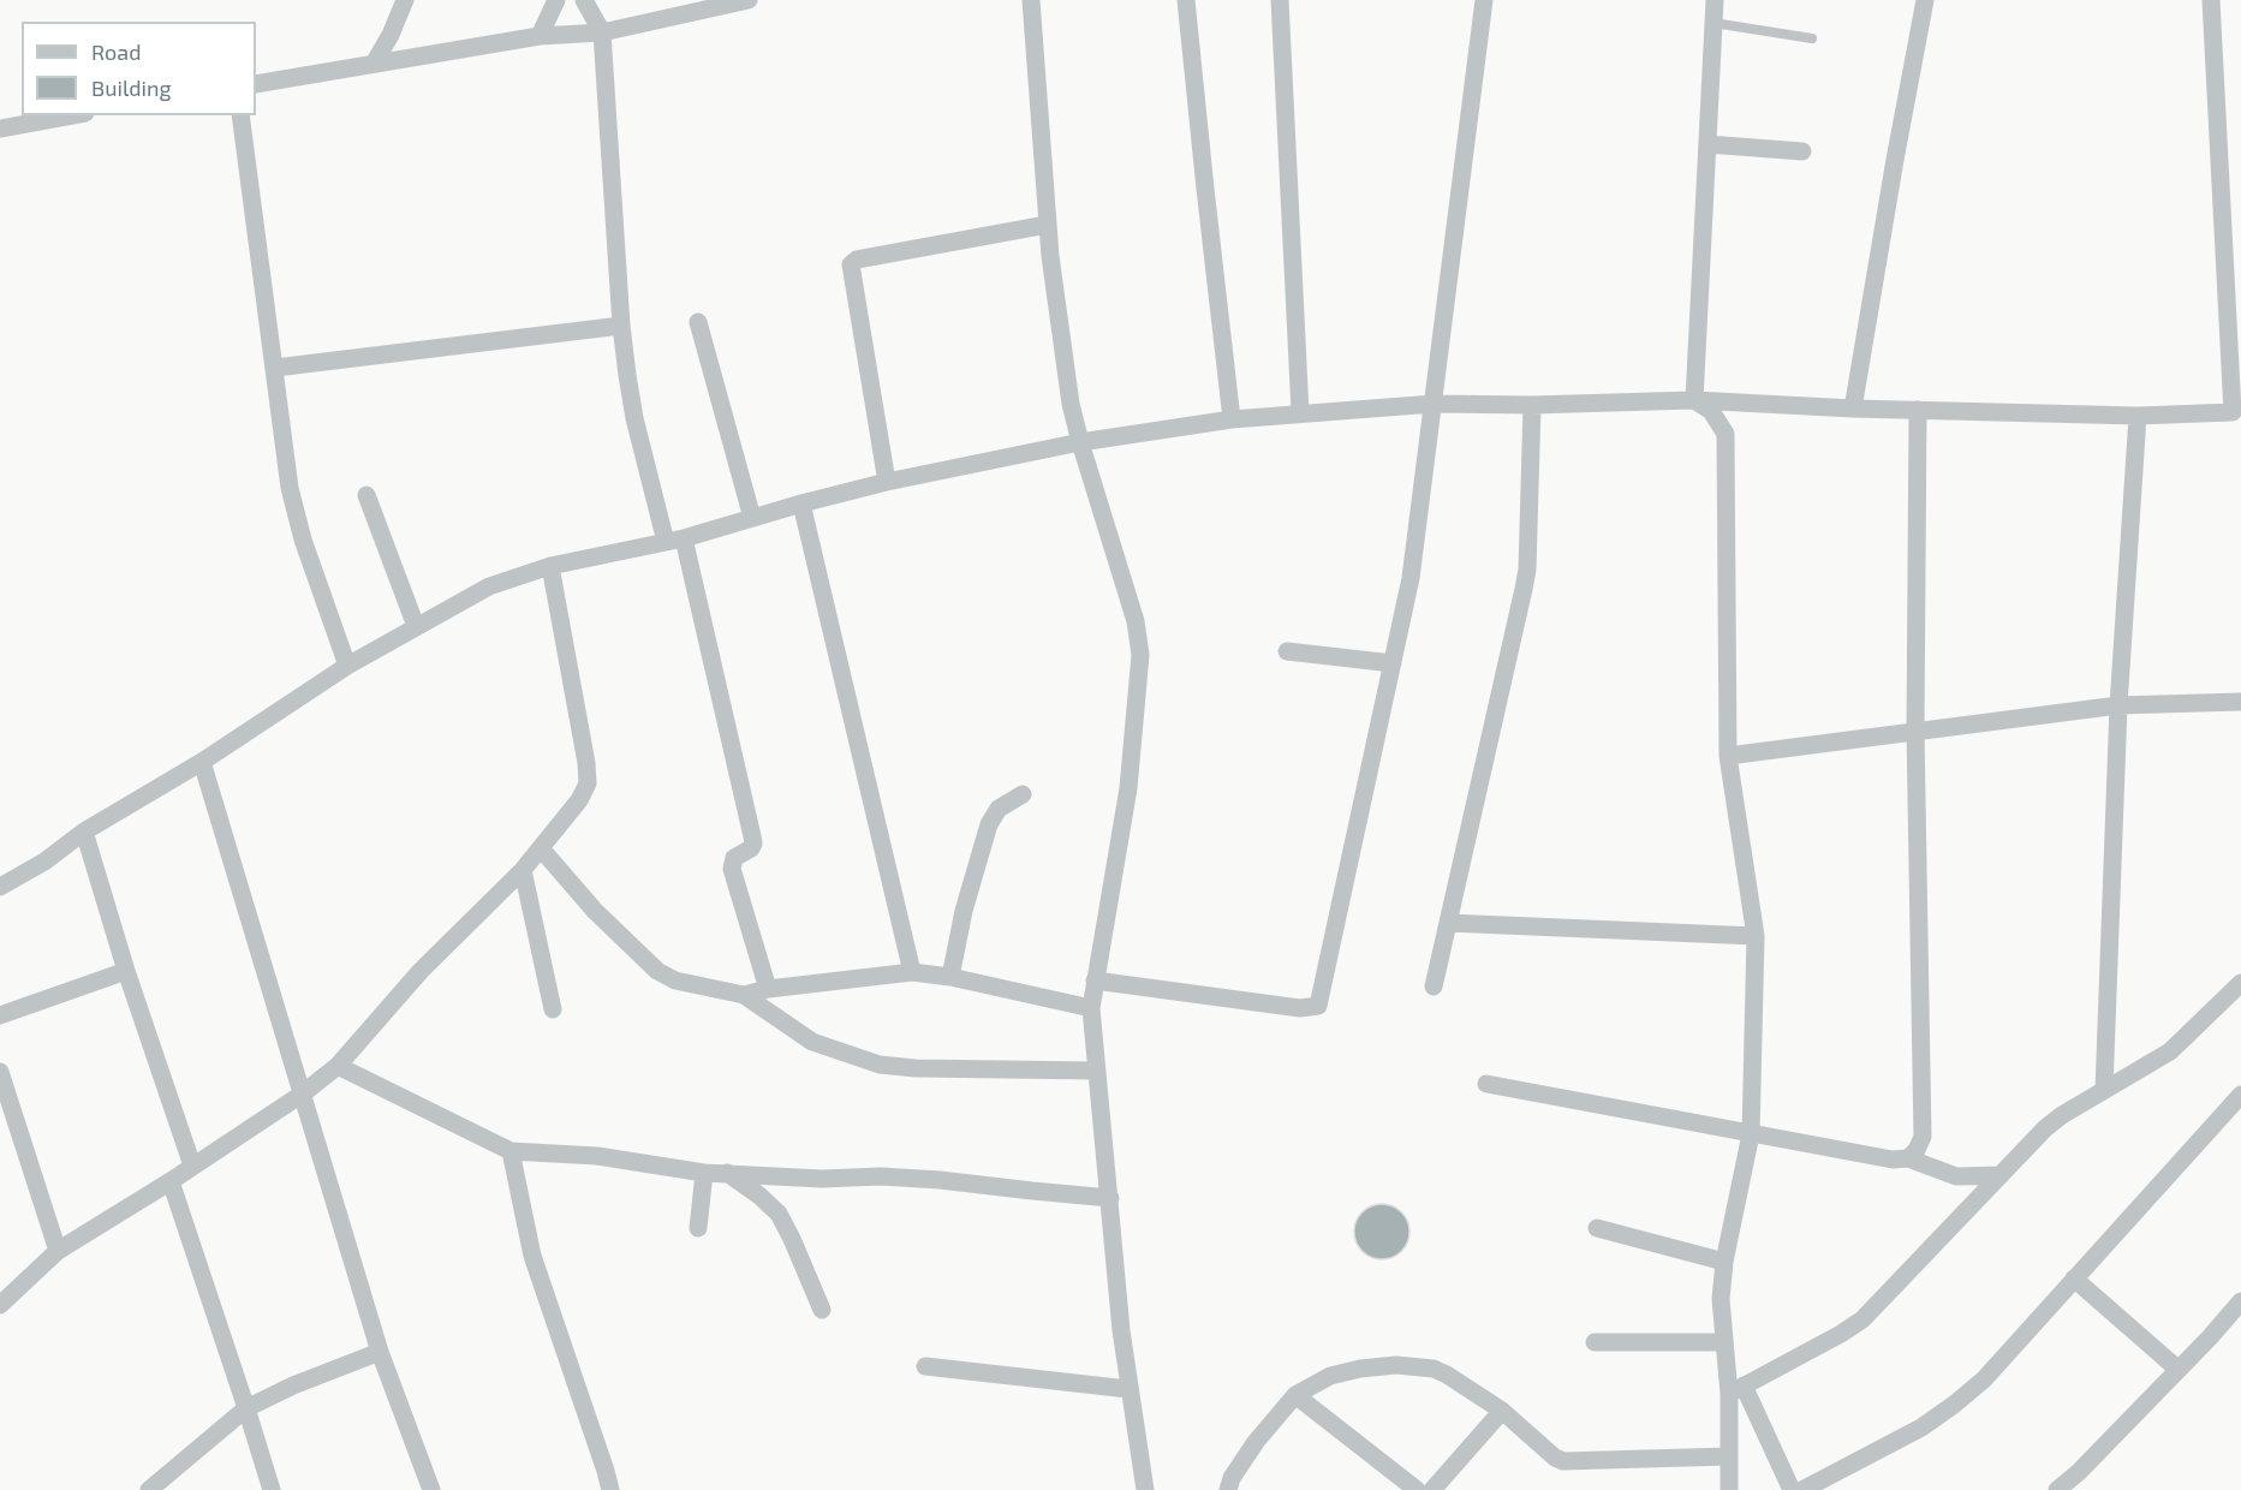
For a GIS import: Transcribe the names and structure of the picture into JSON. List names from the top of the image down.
{
  "legend": ["Road", "Building"]
}
